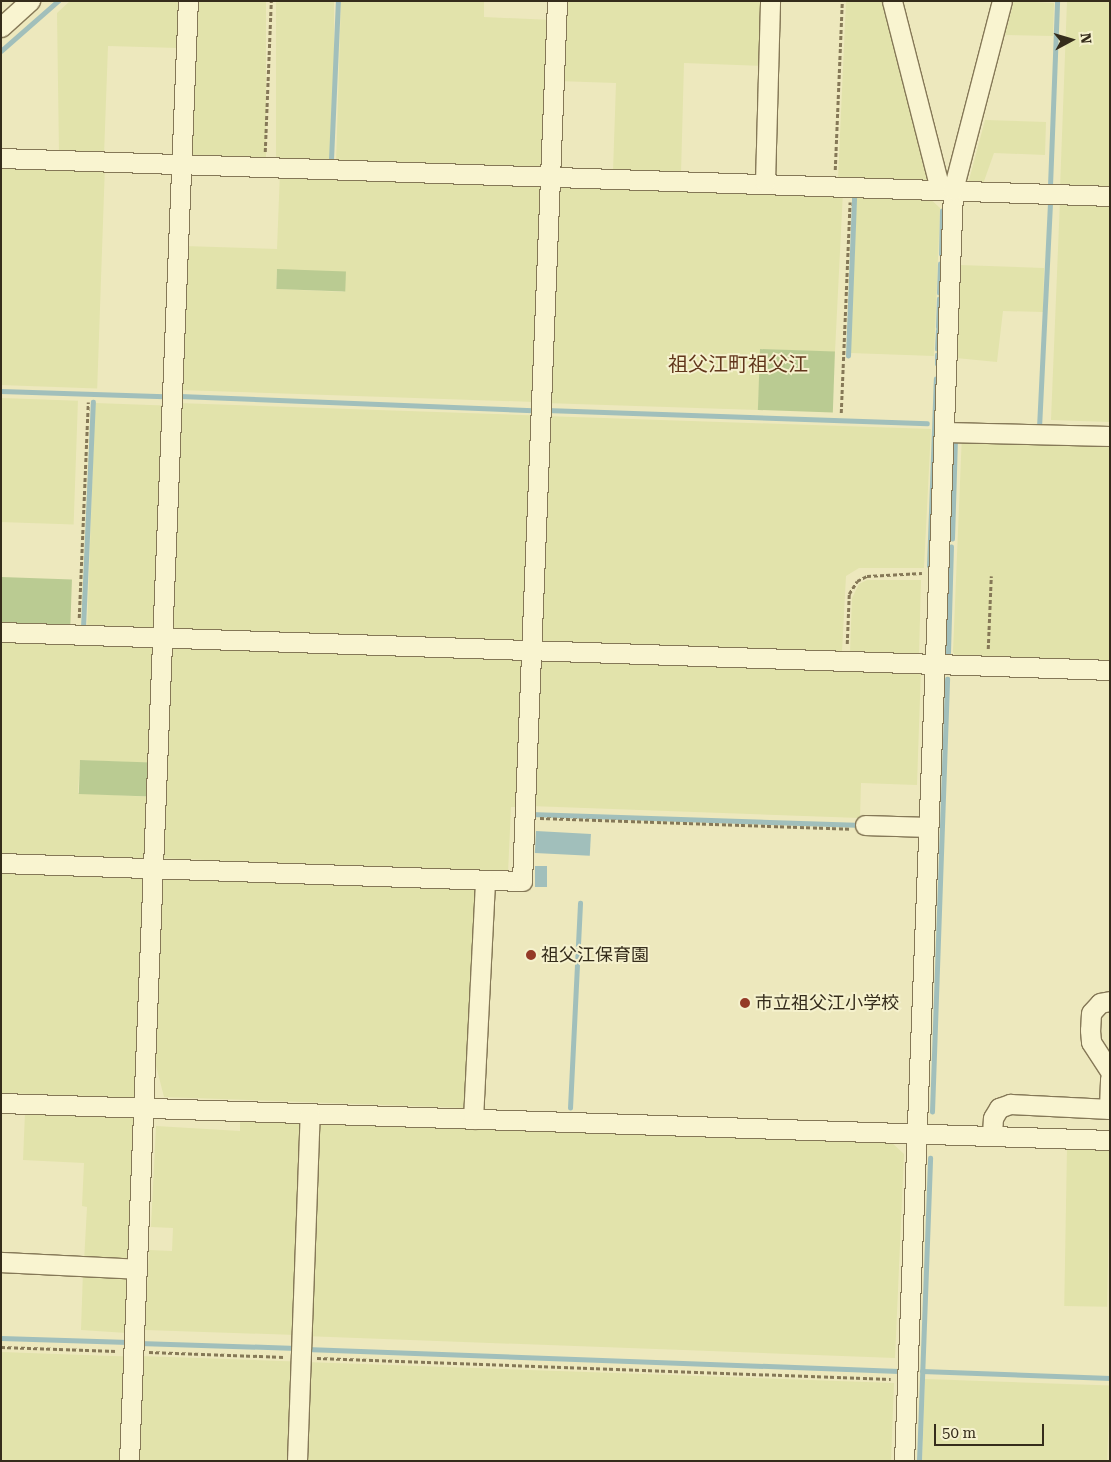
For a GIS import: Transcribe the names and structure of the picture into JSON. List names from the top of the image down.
{
  "districts": ["祖父江町祖父江"],
  "places": ["祖父江保育園", "市立祖父江小学校"],
  "scale_bar": "50 m",
  "north": "right"
}
